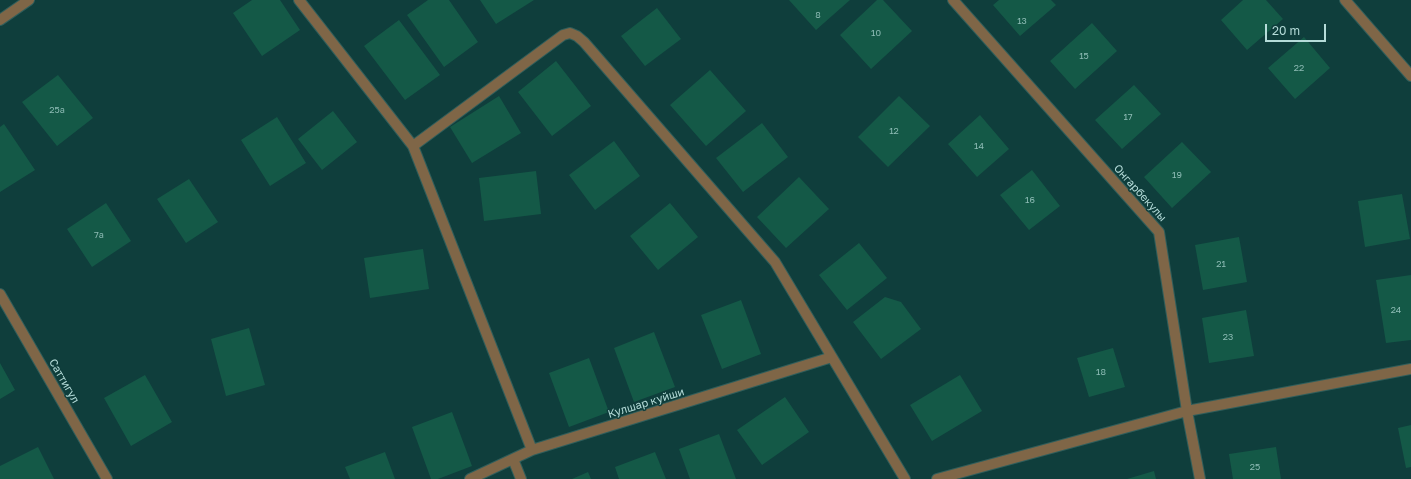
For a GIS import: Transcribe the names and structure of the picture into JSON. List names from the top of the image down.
{
  "streets": {
    "street": ["Онгарбекулы", "Саттигул", "Кулшар куйши"]
  },
  "house_numbers": [
    "8",
    "13",
    "10",
    "15",
    "22",
    "25а",
    "17",
    "12",
    "14",
    "19",
    "16",
    "7а",
    "21",
    "24",
    "23",
    "18",
    "25"
  ],
  "scale_bar": "20 m"
}
